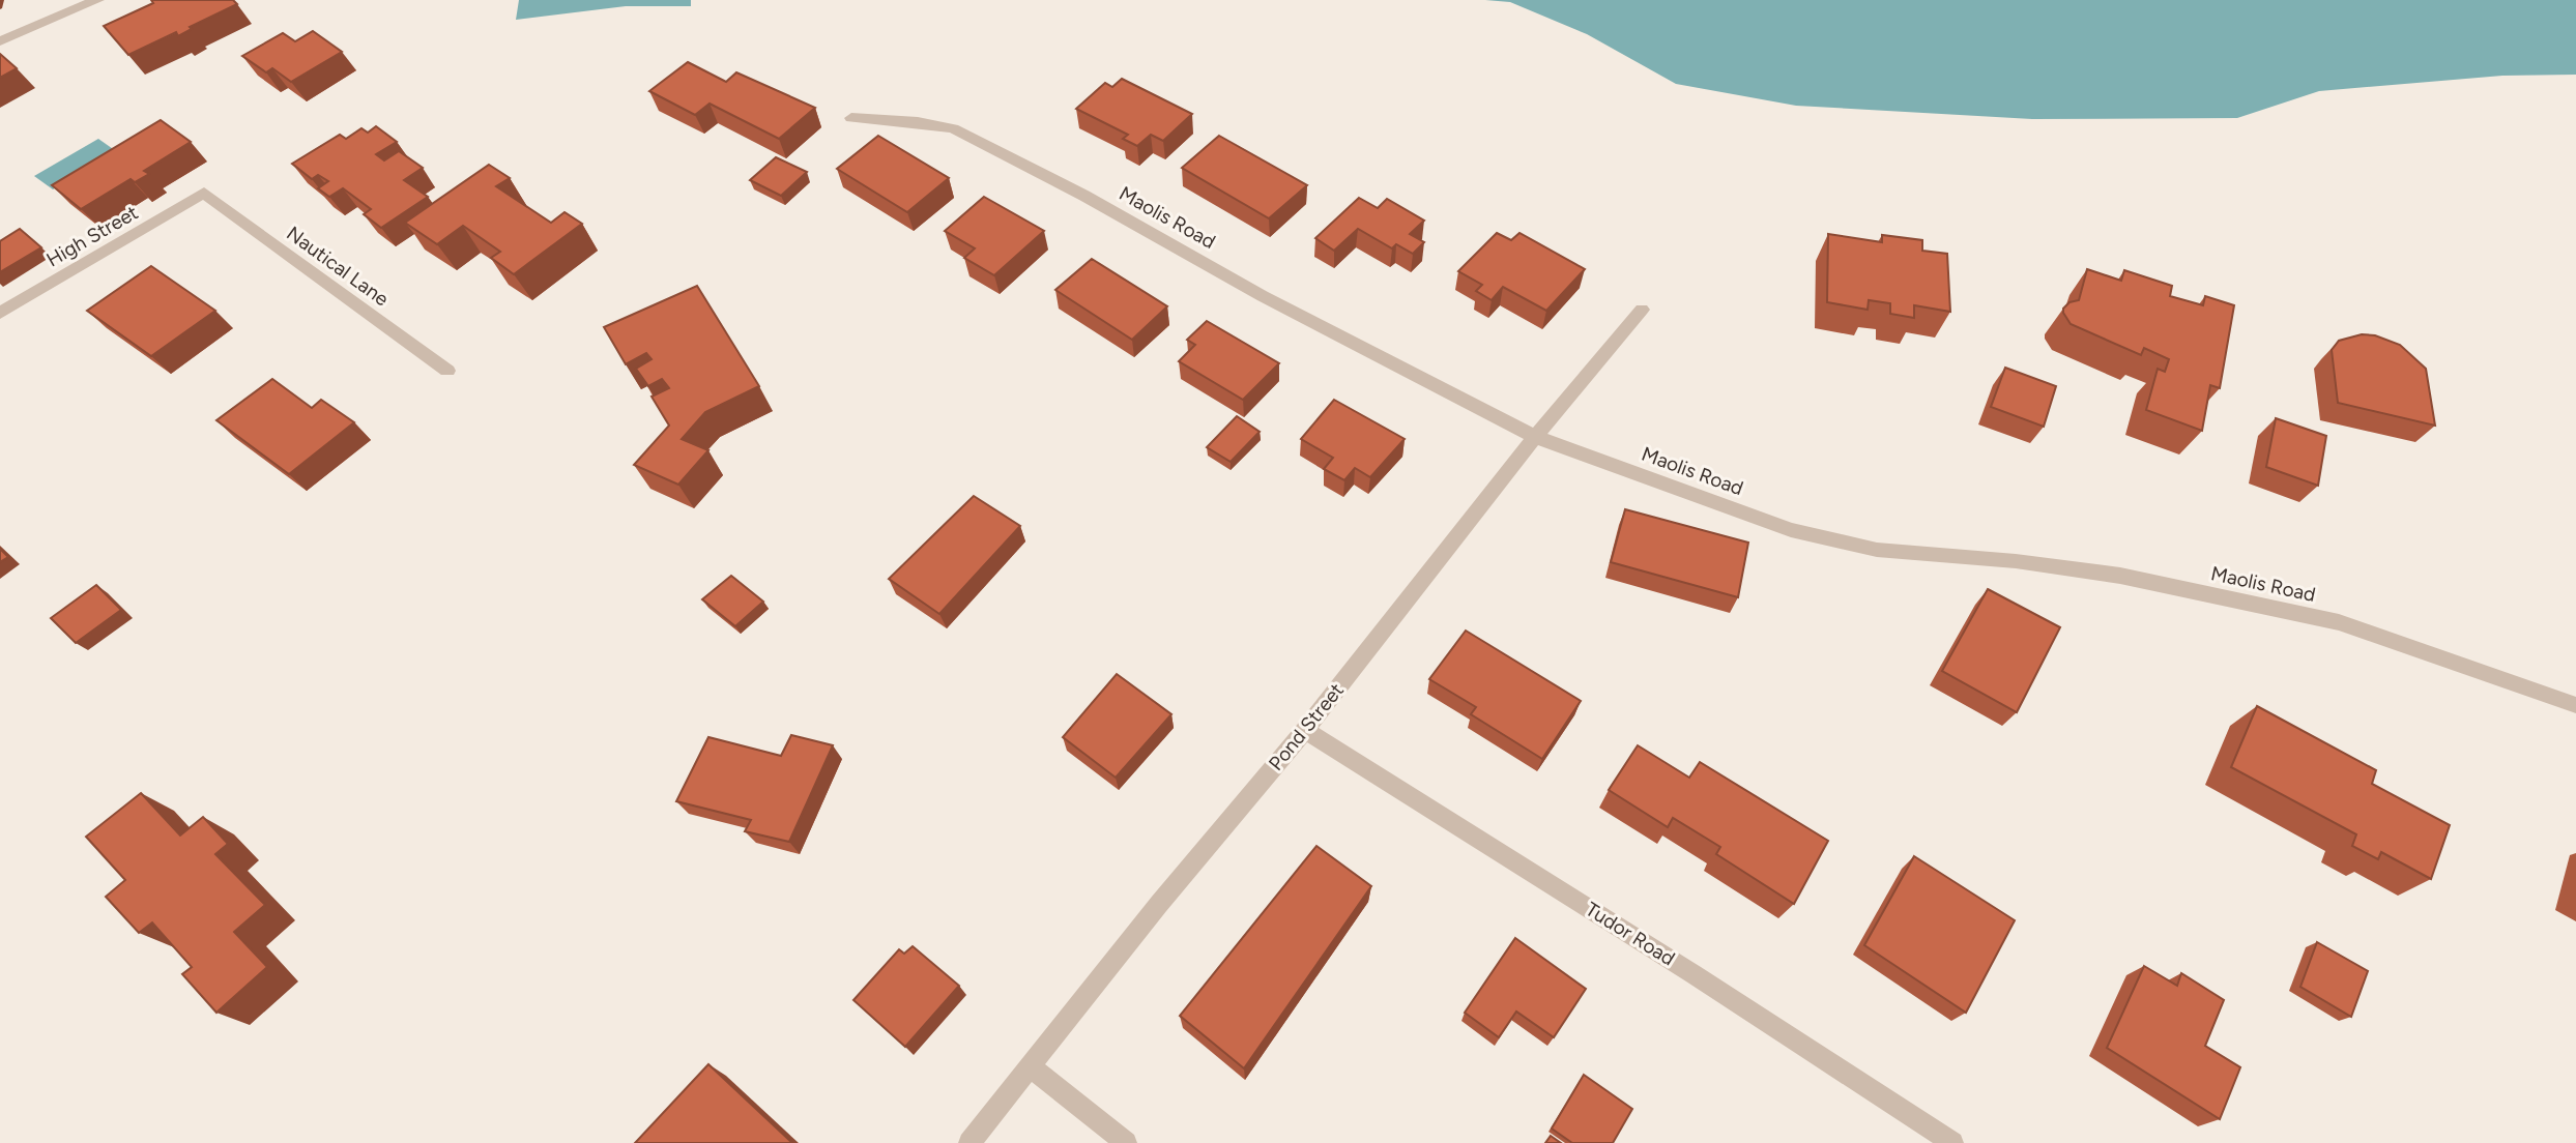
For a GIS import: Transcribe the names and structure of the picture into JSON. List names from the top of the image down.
{
  "streets": {
    "street": [
      "Maolis Road",
      "High Street",
      "Nautical Lane",
      "Pond Street",
      "Tudor Road"
    ]
  },
  "crossings": [
    ["Maolis Road", "Pond Street"],
    ["High Street", "Nautical Lane"],
    ["Pond Street", "Tudor Road"]
  ]
}
